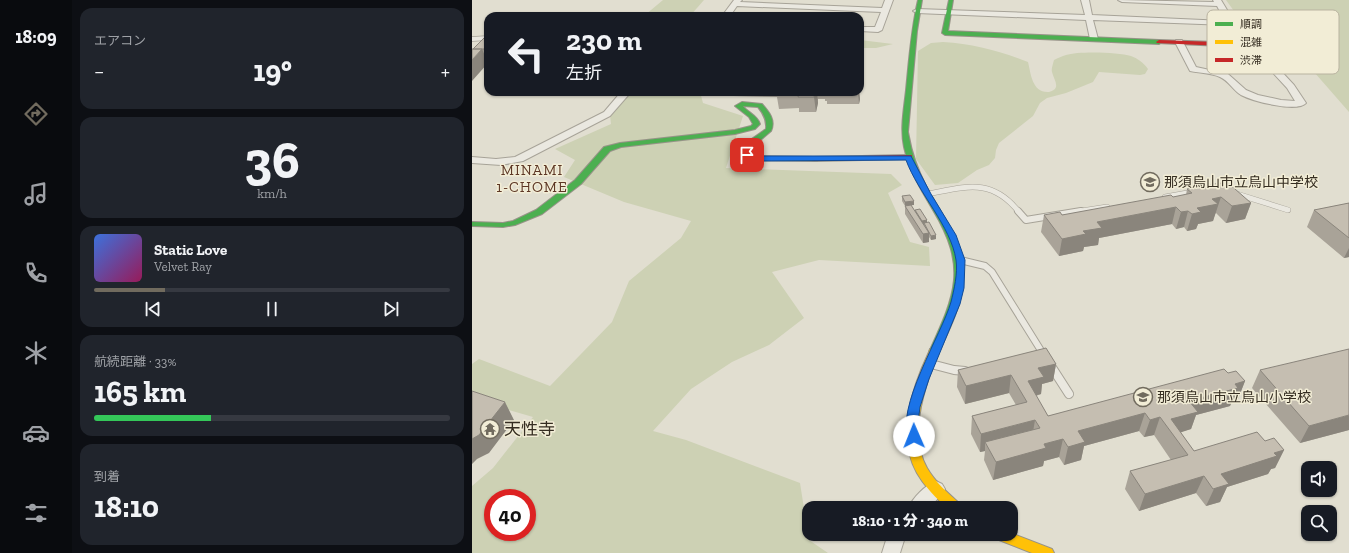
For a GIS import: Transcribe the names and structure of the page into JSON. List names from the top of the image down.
{
  "districts": ["MINAMI 1-CHOME"],
  "places": {
    "school or university": ["那須烏山市立烏山中学校", "那須烏山市立烏山小学校"],
    "temple": ["天性寺"]
  },
  "legend": ["順調", "混雑", "渋滞"],
  "page": {
    "tabs": "18:09",
    "tile": [
      "エアコン",
      ["36", "km/h"],
      ["航続距離 · 33%", "165 km"],
      ["到着", "18:10"]
    ],
    "turn": ["230 m", "左折"],
    "heat": ["−", "19°", "+"],
    "song": ["Static Love", "Velvet Ray"],
    "limit": "40",
    "trip": "18:10 · 1 分 · 340 m"
  }
}
